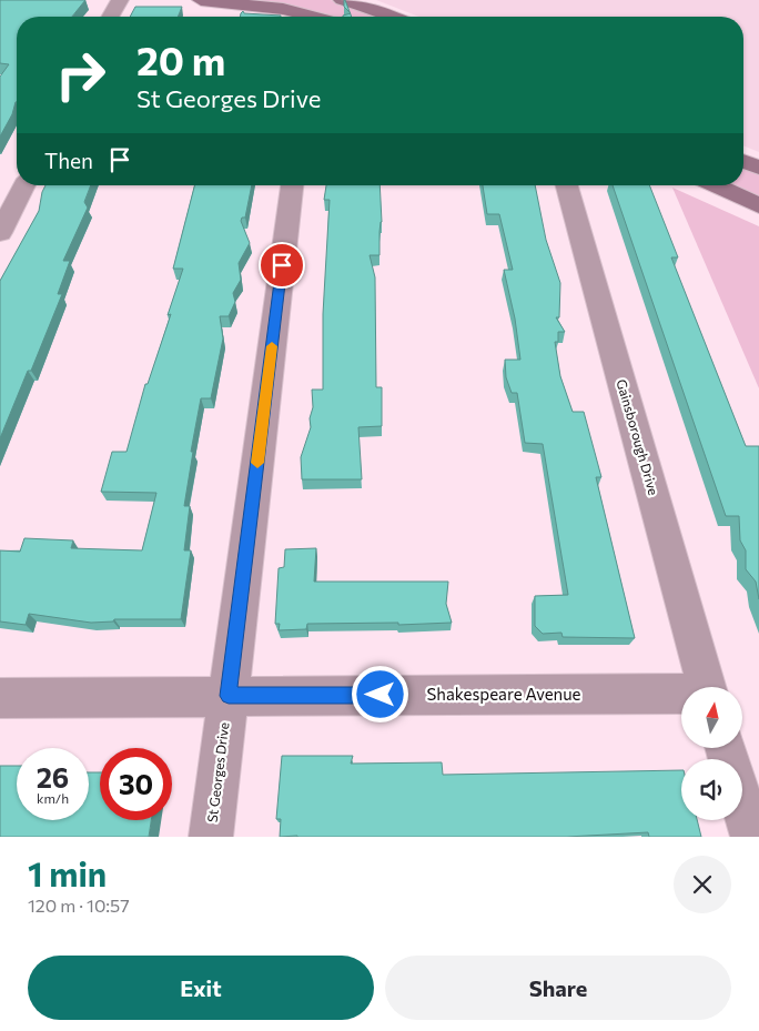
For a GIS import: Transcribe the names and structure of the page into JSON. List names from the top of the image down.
{
  "streets": {
    "street": ["Gainsborough Drive", "Shakespeare Avenue", "St Georges Drive"]
  },
  "crossings": [
    ["Shakespeare Avenue", "St Georges Drive"]
  ],
  "north": "top",
  "page": {
    "turn": ["20 m", "St Georges Drive"],
    "then": "Then",
    "speed": "26 km/h",
    "limit": "30",
    "heading": ["1 min", "120 m · 10:57"],
    "buttons": ["Exit", "Share"]
  }
}
